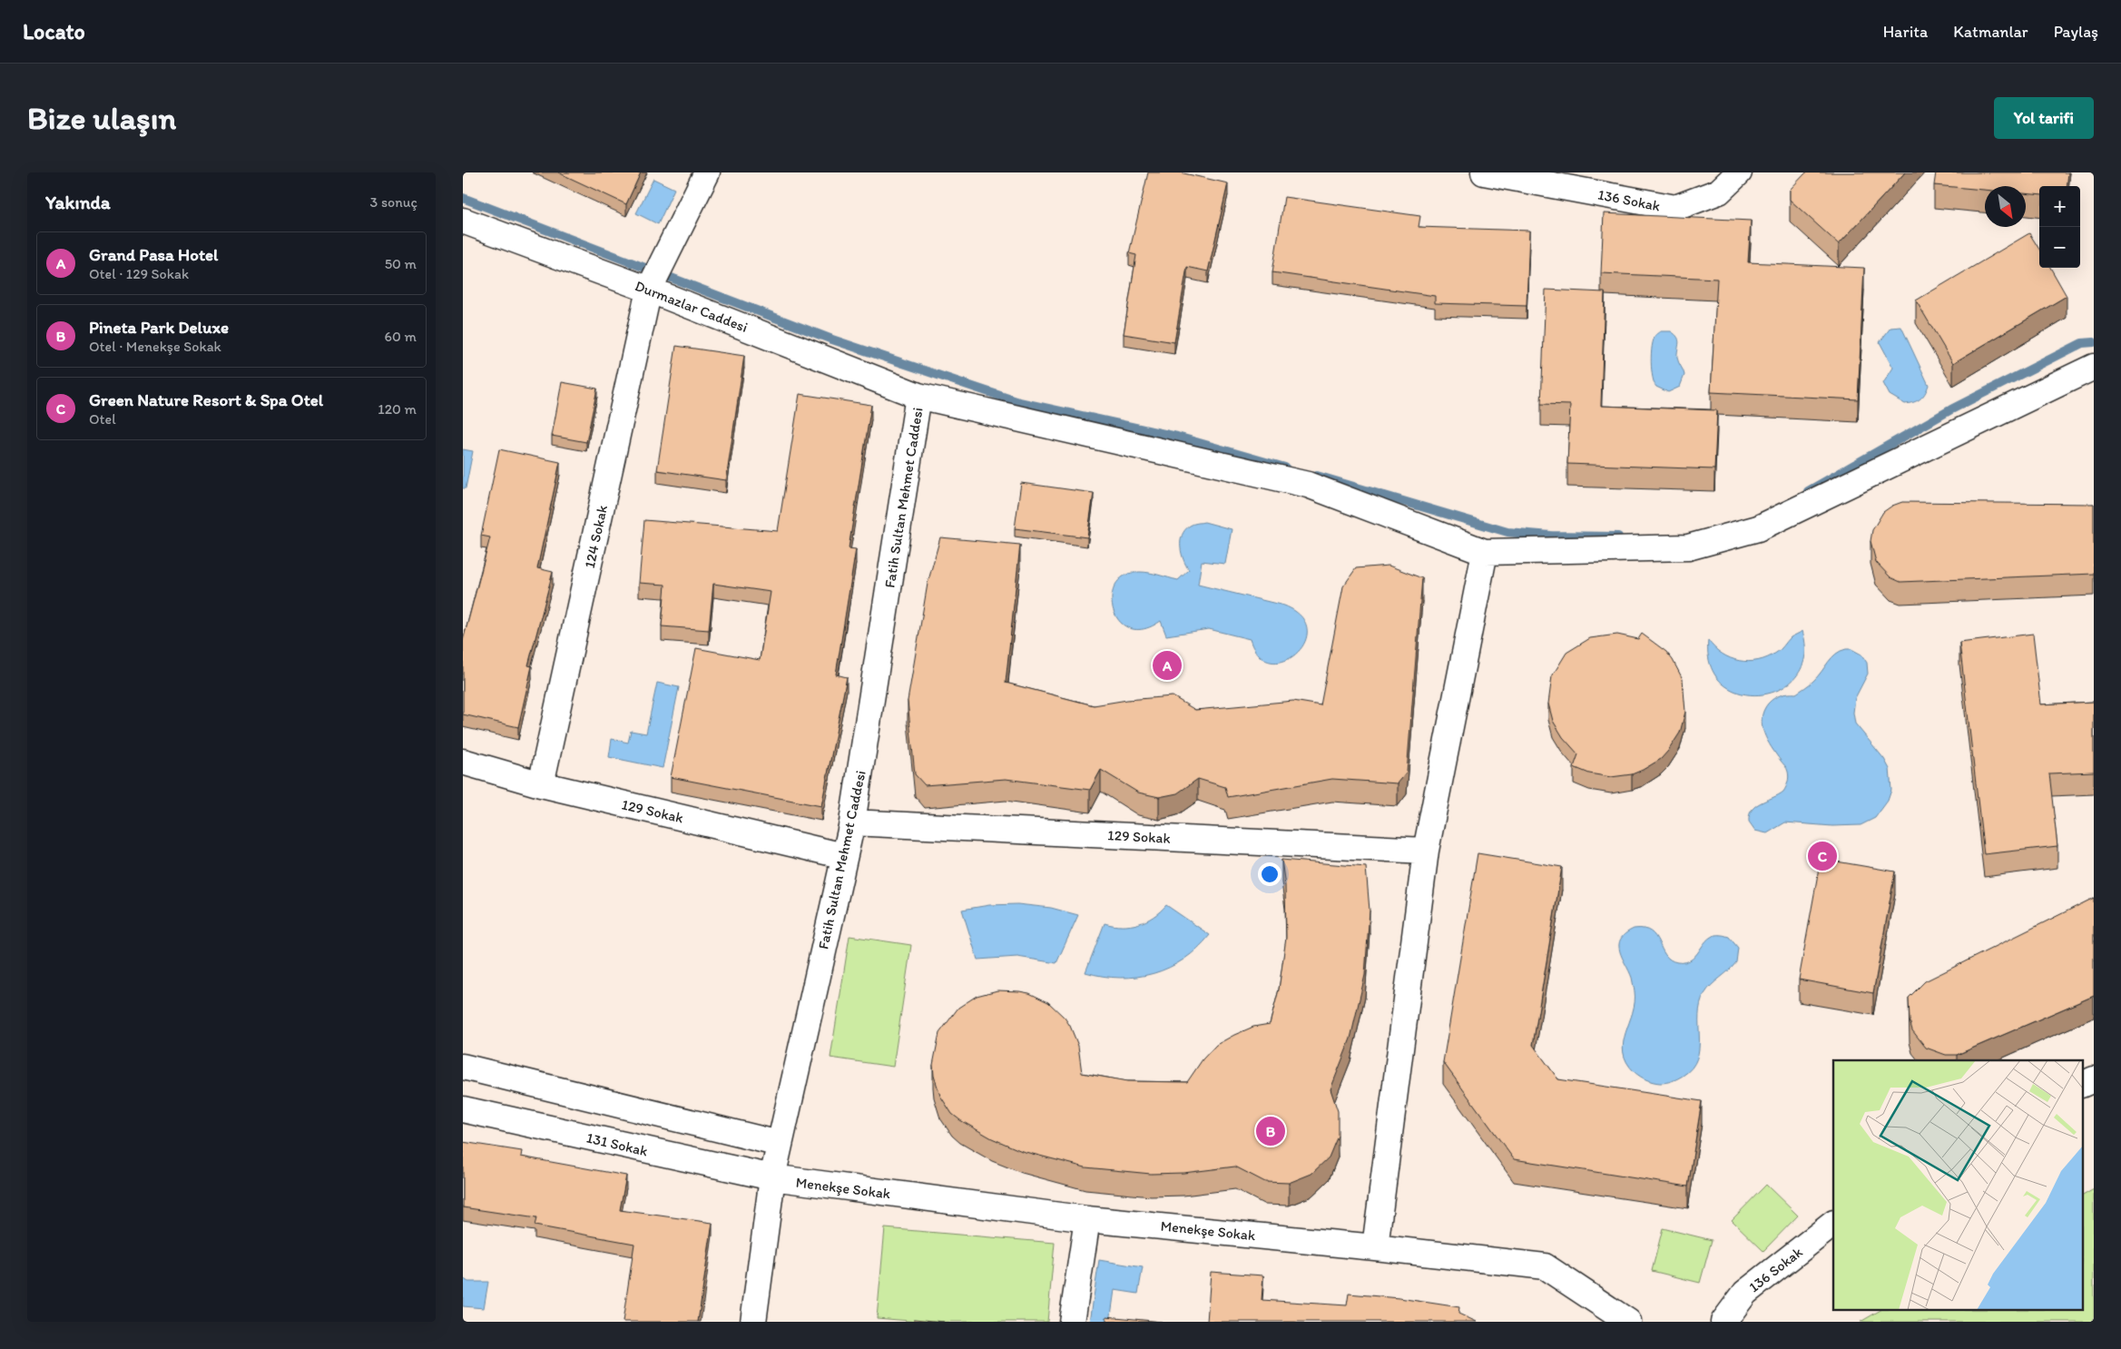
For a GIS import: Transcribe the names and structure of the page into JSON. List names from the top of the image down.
{
  "streets": {
    "street": [
      "136 Sokak",
      "Durmazlar Caddesi",
      "Fatih Sultan Mehmet Caddesi",
      "124 Sokak",
      "129 Sokak",
      "131 Sokak",
      "Menekşe Sokak"
    ]
  },
  "crossings": [
    ["Durmazlar Caddesi", "Fatih Sultan Mehmet Caddesi"],
    ["Durmazlar Caddesi", "124 Sokak"],
    ["Fatih Sultan Mehmet Caddesi", "129 Sokak"],
    ["Fatih Sultan Mehmet Caddesi", "131 Sokak"],
    ["Fatih Sultan Mehmet Caddesi", "Menekşe Sokak"],
    ["124 Sokak", "129 Sokak"],
    ["131 Sokak", "Menekşe Sokak"]
  ],
  "north": "bottom right",
  "page": {
    "header": "Locato",
    "nav": ["Harita", "Katmanlar", "Paylaş"],
    "buttons": "Yol tarifi",
    "title": "Bize ulaşın",
    "heading": ["Yakında", "3 sonuç"],
    "map_buttons": ["+", "−"],
    "list": [
      {
        "mark": "A",
        "name": "Grand Pasa Hotel",
        "note": "Otel · 129 Sokak",
        "value": "50 m"
      },
      {
        "mark": "B",
        "name": "Pineta Park Deluxe",
        "note": "Otel · Menekşe Sokak",
        "value": "60 m"
      },
      {
        "mark": "C",
        "name": "Green Nature Resort & Spa Otel",
        "note": "Otel",
        "value": "120 m"
      }
    ],
    "pins": ["A", "C", "B"]
  }
}
